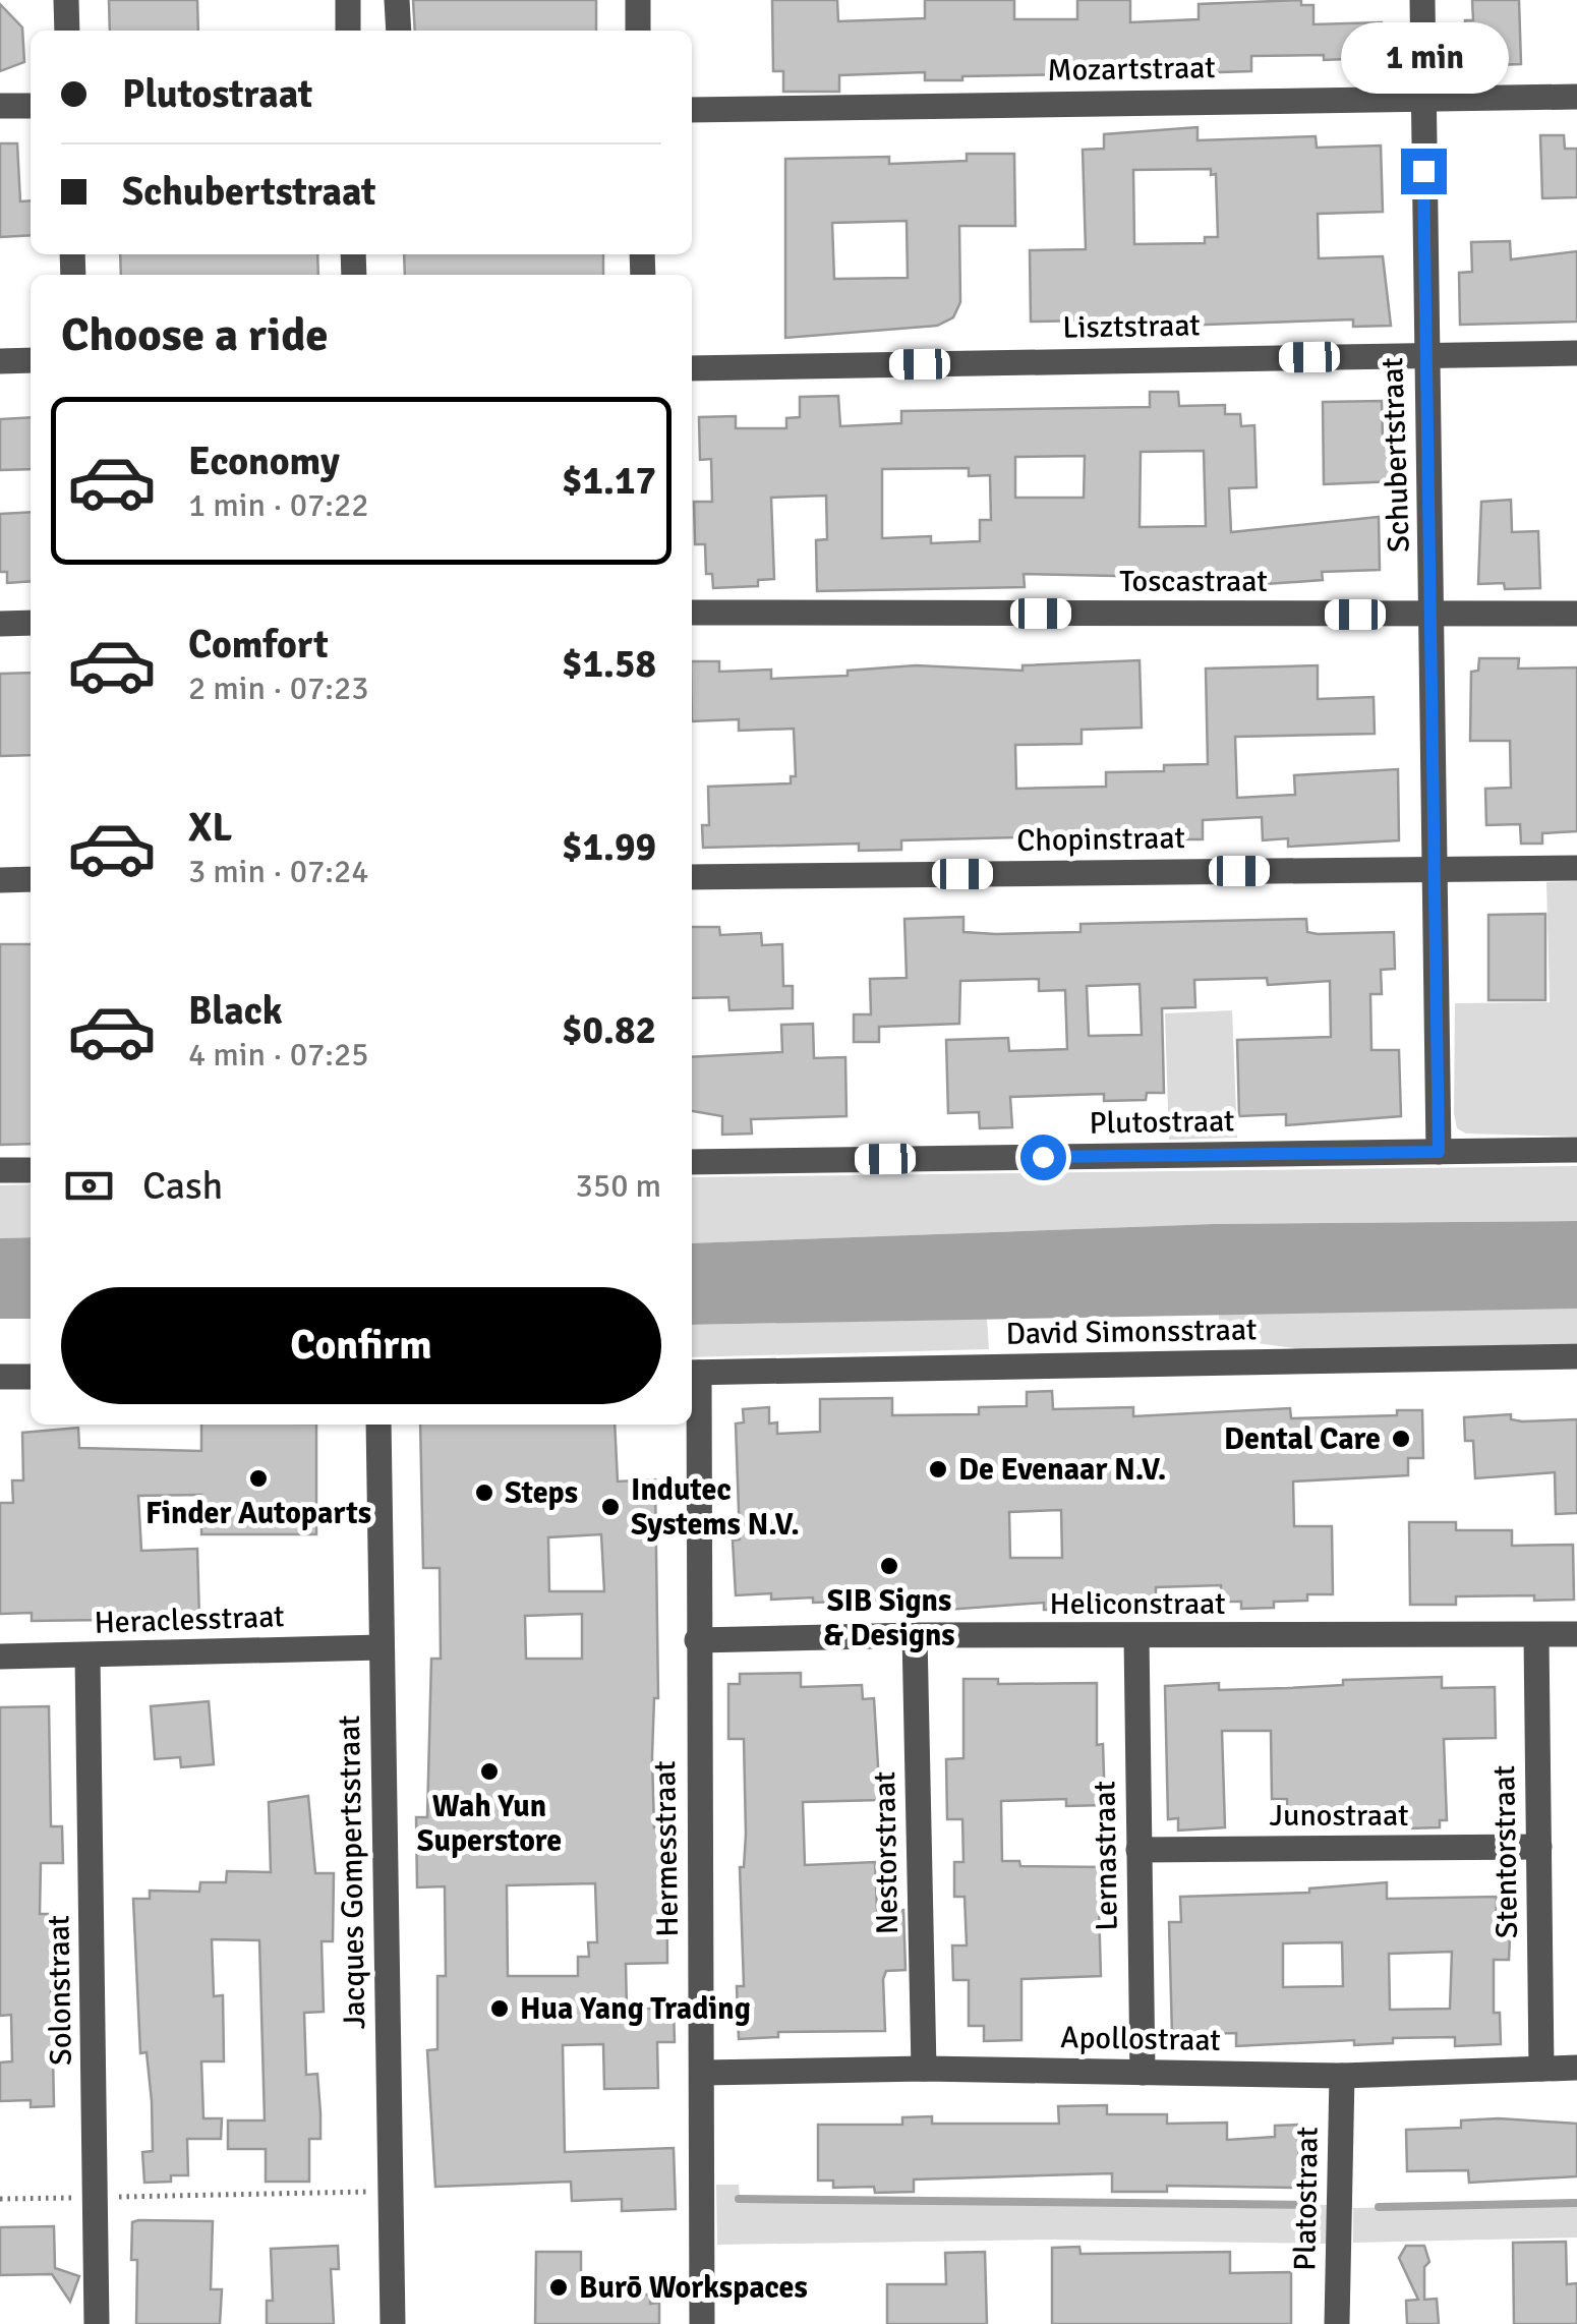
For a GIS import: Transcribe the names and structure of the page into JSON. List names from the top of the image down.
{
  "streets": {
    "street": [
      "Mozartstraat",
      "Lisztstraat",
      "Schubertstraat",
      "Toscastraat",
      "Chopinstraat",
      "Plutostraat",
      "David Simonsstraat",
      "Heliconstraat",
      "Heraclesstraat",
      "Junostraat",
      "Hermesstraat",
      "Stentorstraat",
      "Nestorstraat",
      "Lernastraat",
      "Jacques Gompertsstraat",
      "Solonstraat",
      "Apollostraat",
      "Platostraat"
    ]
  },
  "crossings": [
    ["Mozartstraat", "Schubertstraat"],
    ["Lisztstraat", "Schubertstraat"],
    ["Schubertstraat", "Toscastraat"],
    ["Schubertstraat", "Chopinstraat"],
    ["Schubertstraat", "Plutostraat"],
    ["David Simonsstraat", "Hermesstraat"],
    ["Heliconstraat", "Hermesstraat"],
    ["Heliconstraat", "Stentorstraat"],
    ["Heliconstraat", "Nestorstraat"],
    ["Heliconstraat", "Lernastraat"],
    ["Heraclesstraat", "Jacques Gompertsstraat"],
    ["Heraclesstraat", "Solonstraat"],
    ["Junostraat", "Stentorstraat"],
    ["Junostraat", "Lernastraat"],
    ["Hermesstraat", "Apollostraat"],
    ["Stentorstraat", "Apollostraat"],
    ["Nestorstraat", "Apollostraat"],
    ["Lernastraat", "Apollostraat"],
    ["Apollostraat", "Platostraat"]
  ],
  "places": [
    "Dental Care",
    "De Evenaar N.V.",
    "Finder Autoparts",
    "Steps",
    "Indutec Systems N.V.",
    "SIB Signs & Designs",
    "Wah Yun Superstore",
    "Hua Yang Trading",
    "Burō Workspaces"
  ],
  "page": {
    "bubble": "1 min",
    "banner": ["Plutostraat", "Schubertstraat"],
    "heading": "Choose a ride",
    "list": [
      {
        "name": "Economy",
        "note": "1 min · 07:22",
        "value": "$1.17"
      },
      {
        "name": "Comfort",
        "note": "2 min · 07:23",
        "value": "$1.58"
      },
      {
        "name": "XL",
        "note": "3 min · 07:24",
        "value": "$1.99"
      },
      {
        "name": "Black",
        "note": "4 min · 07:25",
        "value": "$0.82"
      }
    ],
    "pay": ["Cash", "350 m"],
    "buttons": "Confirm"
  }
}
